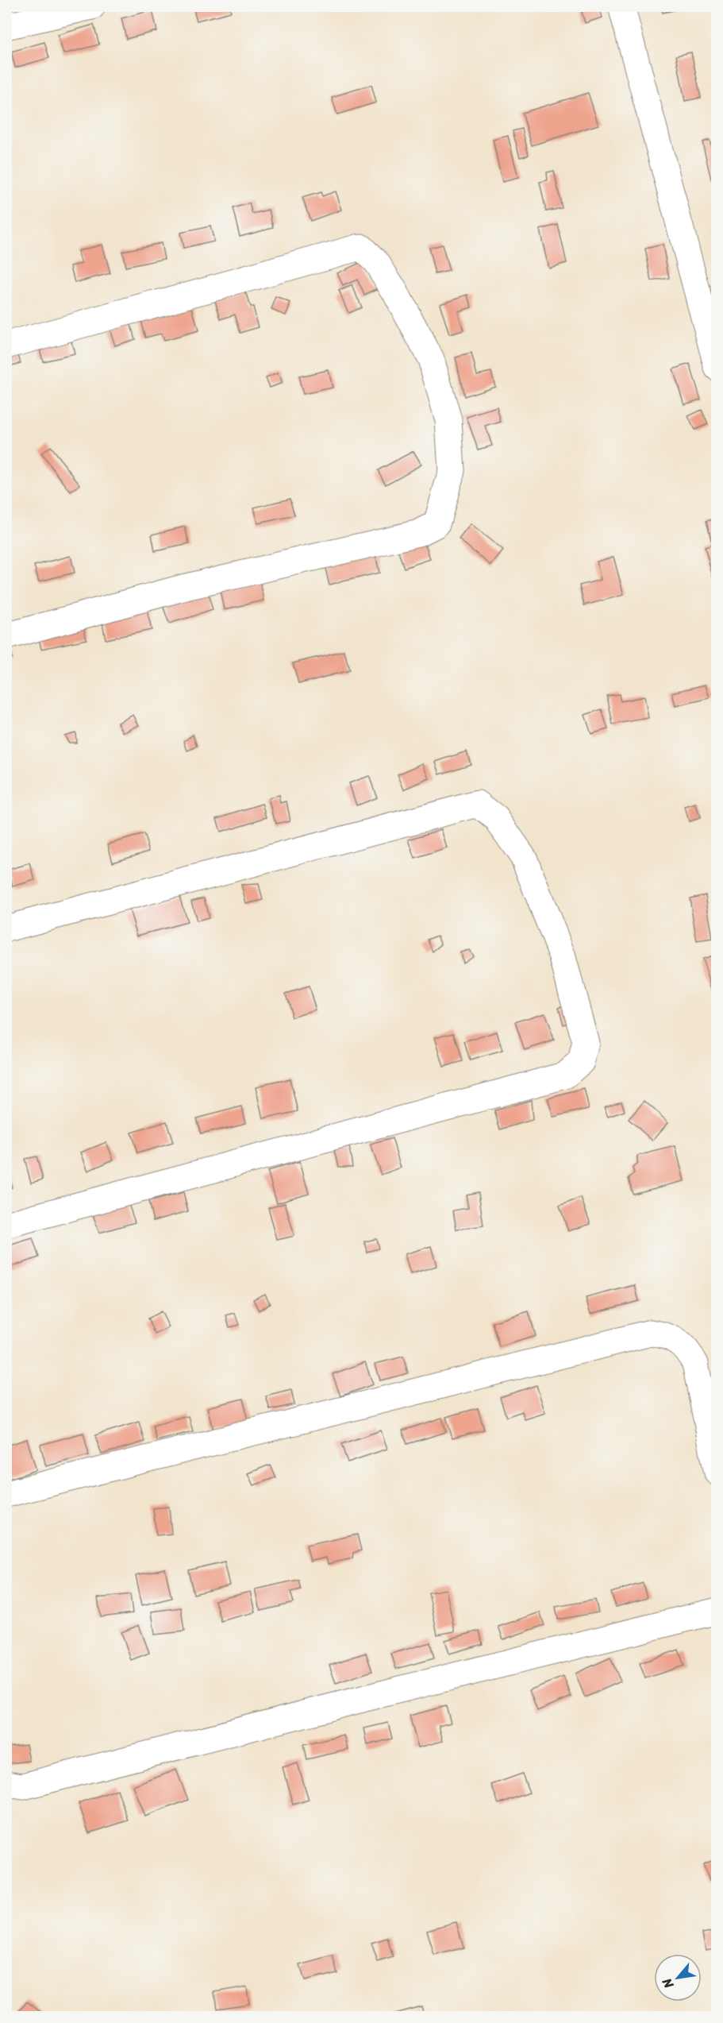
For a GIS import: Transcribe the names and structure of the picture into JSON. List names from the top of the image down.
{
  "north": "bottom left"
}
